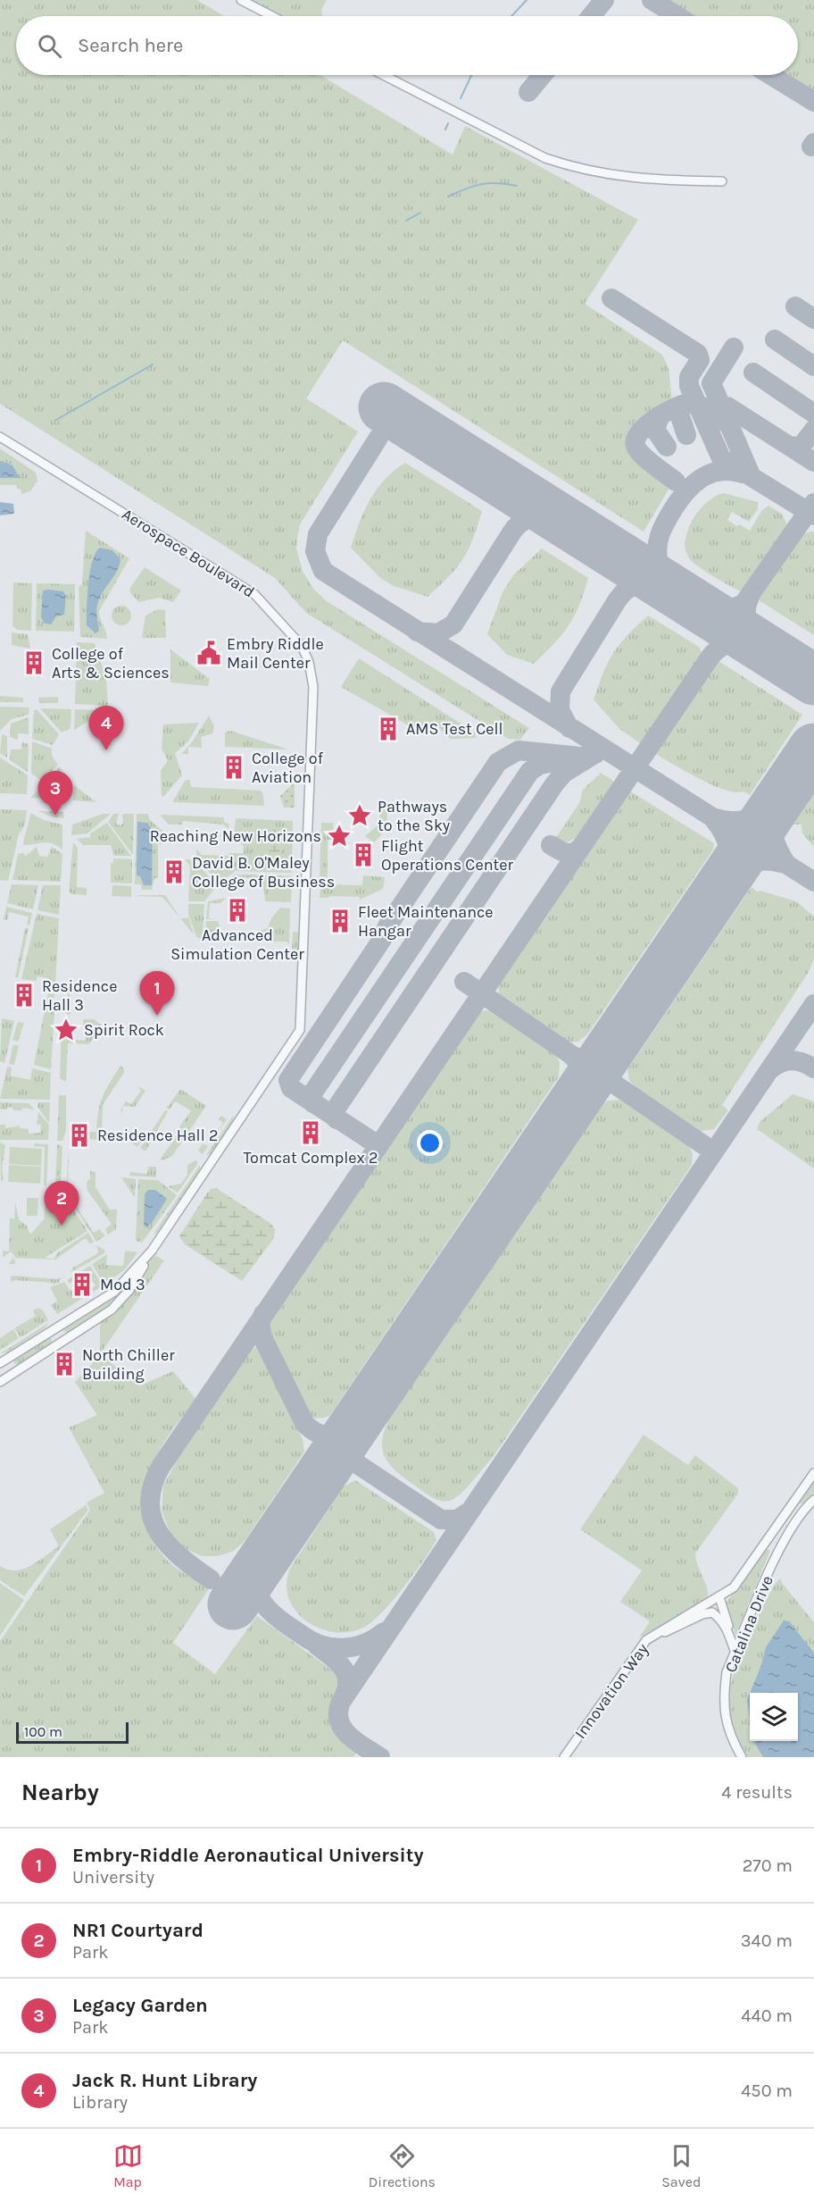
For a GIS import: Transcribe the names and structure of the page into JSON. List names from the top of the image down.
{
  "streets": {
    "street": ["Aerospace Boulevard", "Catalina Drive", "Innovation Way"]
  },
  "places": {
    "public building": ["Embry Riddle Mail Center"],
    "building": [
      "College of Arts & Sciences",
      "AMS Test Cell",
      "College of Aviation",
      "Flight Operations Center",
      "David B. O'Maley College of Business",
      "Advanced Simulation Center",
      "Fleet Maintenance Hangar",
      "Residence Hall 3",
      "Tomcat Complex 2",
      "Residence Hall 2",
      "Mod 3",
      "North Chiller Building"
    ],
    "place": ["Pathways to the Sky", "Reaching New Horizons", "Spirit Rock"]
  },
  "scale_bar": "100 m",
  "page": {
    "search": "Search here",
    "pins": [
      "4",
      "3",
      "1",
      "2"
    ],
    "scale": "100 m",
    "heading": ["Nearby", "4 results"],
    "list": [
      {
        "mark": "1",
        "name": "Embry-Riddle Aeronautical University",
        "note": "University",
        "value": "270 m"
      },
      {
        "mark": "2",
        "name": "NR1 Courtyard",
        "note": "Park",
        "value": "340 m"
      },
      {
        "mark": "3",
        "name": "Legacy Garden",
        "note": "Park",
        "value": "440 m"
      },
      {
        "mark": "4",
        "name": "Jack R. Hunt Library",
        "note": "Library",
        "value": "450 m"
      }
    ],
    "nav": ["Map", "Directions", "Saved"]
  }
}
